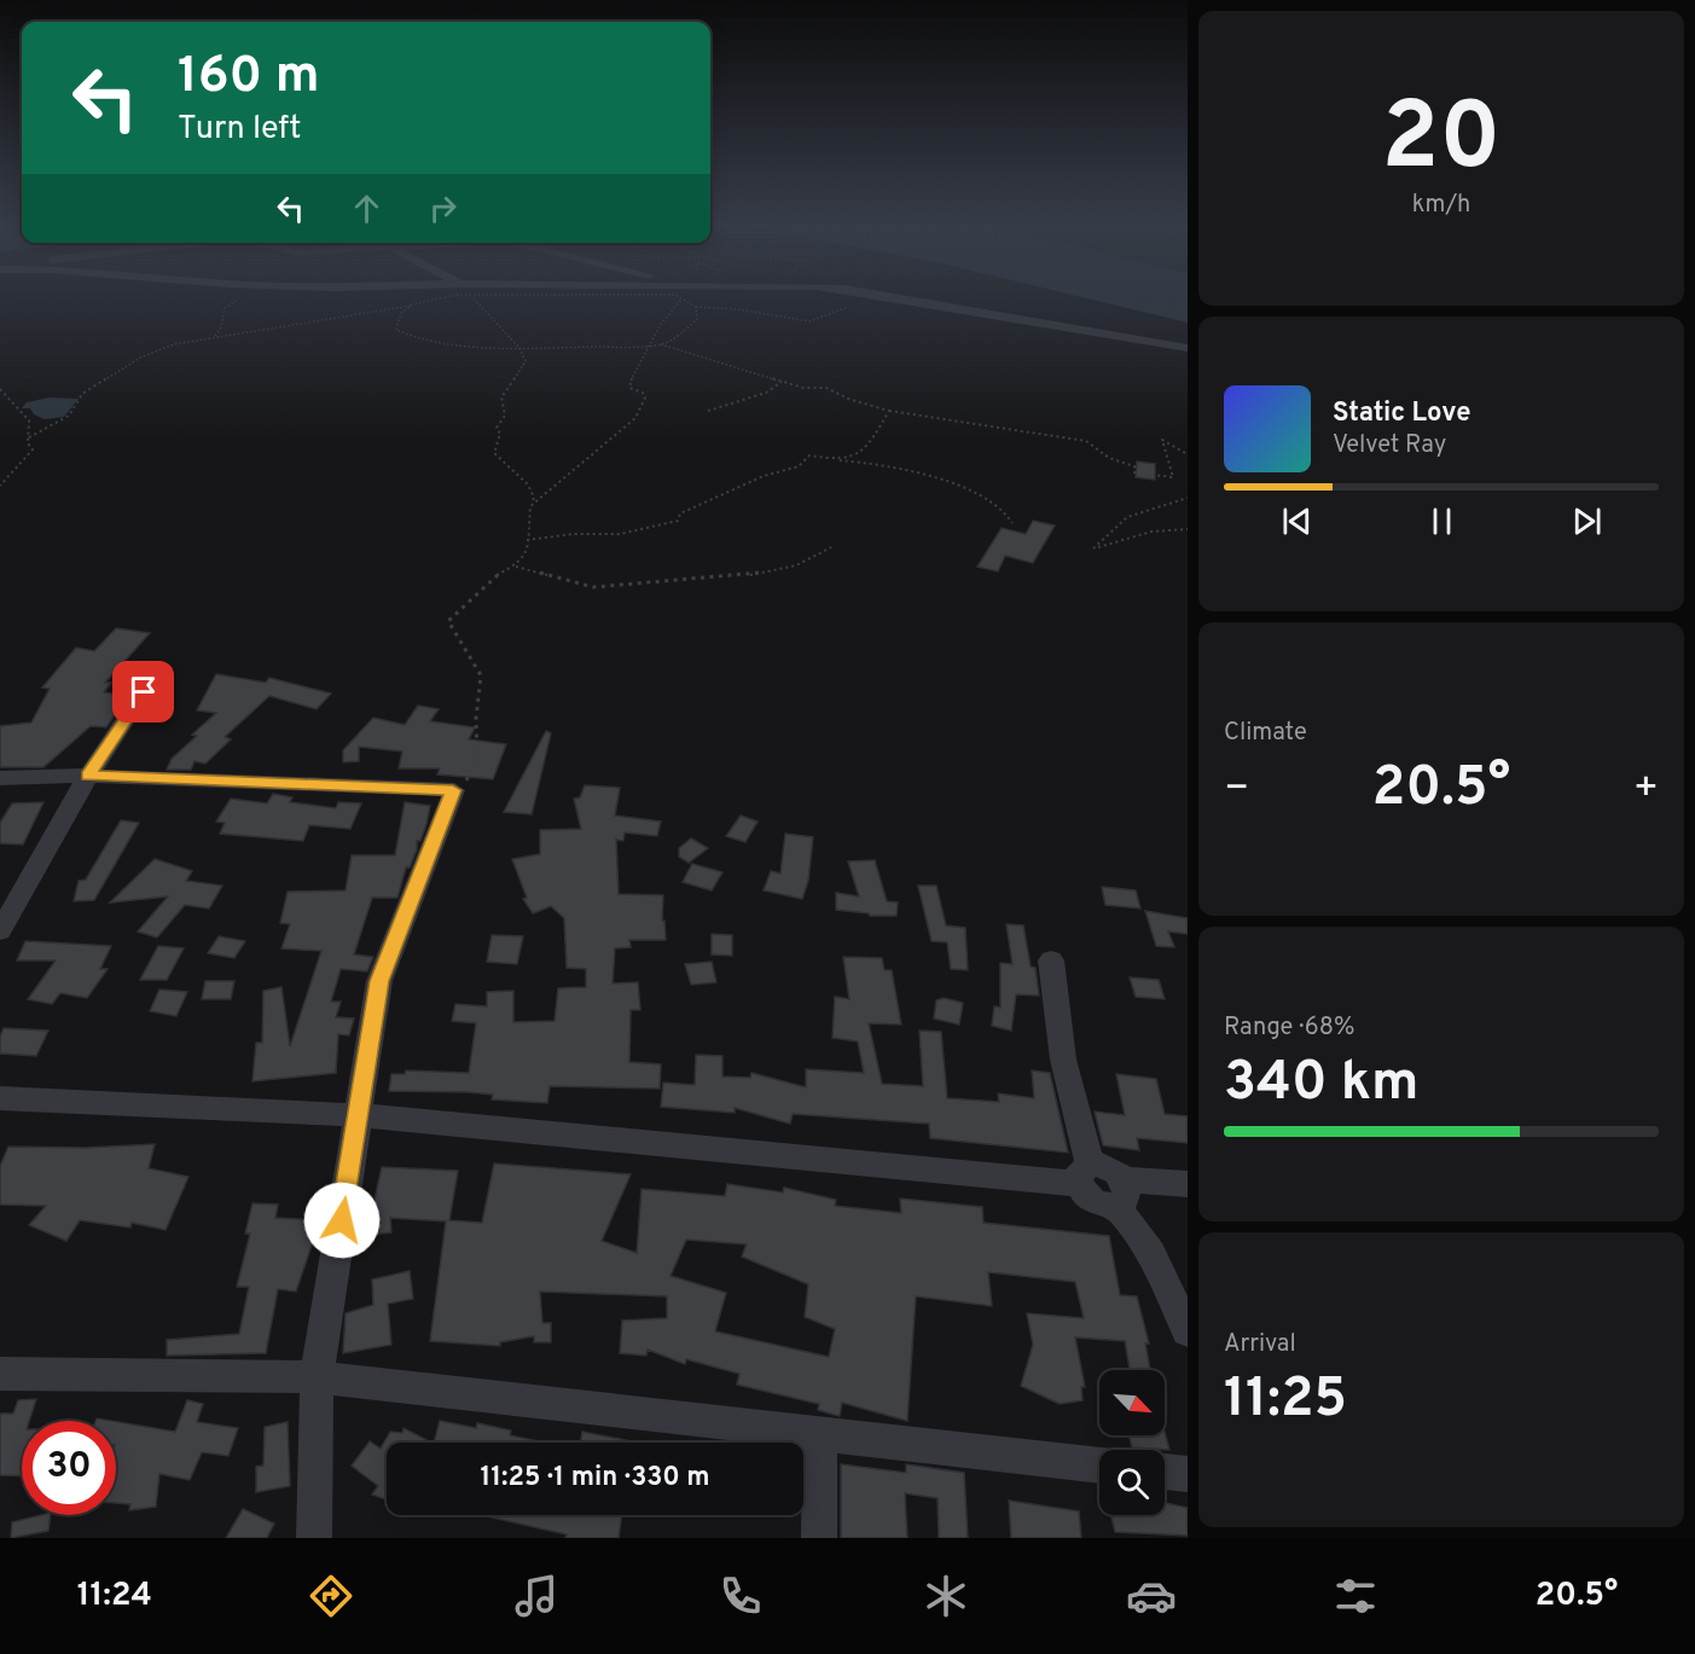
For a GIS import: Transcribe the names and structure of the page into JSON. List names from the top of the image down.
{
  "north": "bottom right",
  "page": {
    "tile": [
      ["20", "km/h"],
      "Climate",
      ["Range · 68%", "340 km"],
      ["Arrival", "11:25"]
    ],
    "turn": ["160 m", "Turn left"],
    "song": ["Static Love", "Velvet Ray"],
    "heat": ["−", "20.5°", "+"],
    "limit": "30",
    "trip": "11:25 · 1 min · 330 m",
    "tabs": ["11:24", "20.5°"]
  }
}
